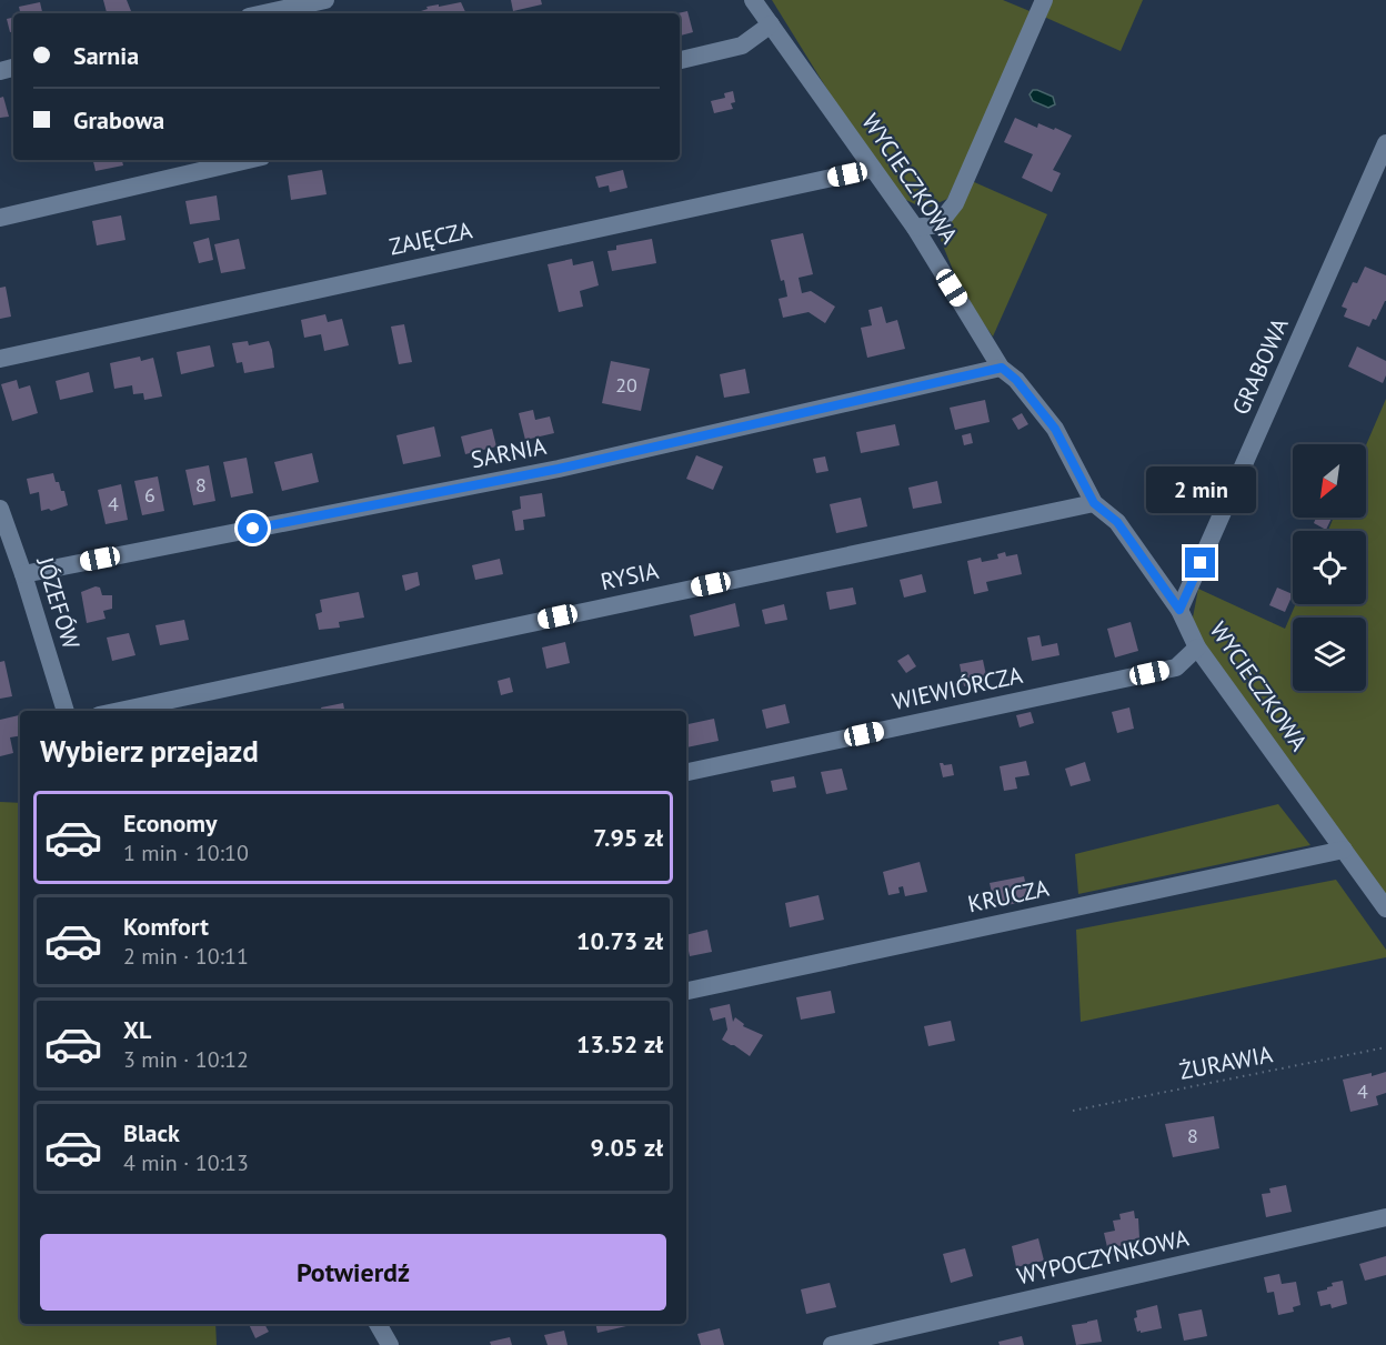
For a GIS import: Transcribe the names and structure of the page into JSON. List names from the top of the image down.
{
  "streets": {
    "street": [
      "WYCIECZKOWA",
      "ZAJĘCZA",
      "GRABOWA",
      "SARNIA",
      "RYSIA",
      "JÓZEFÓW",
      "WIEWIÓRCZA",
      "KRUCZA",
      "WYPOCZYNKOWA"
    ],
    "path": ["ŻURAWIA"]
  },
  "crossings": [
    ["WYCIECZKOWA", "ZAJĘCZA"],
    ["WYCIECZKOWA", "GRABOWA"],
    ["WYCIECZKOWA", "SARNIA"],
    ["WYCIECZKOWA", "RYSIA"],
    ["WYCIECZKOWA", "WIEWIÓRCZA"],
    ["WYCIECZKOWA", "KRUCZA"],
    ["SARNIA", "JÓZEFÓW"]
  ],
  "house_numbers": [
    "20",
    "8",
    "6",
    "4",
    "4",
    "8"
  ],
  "north": "bottom left",
  "page": {
    "banner": ["Sarnia", "Grabowa"],
    "bubble": "2 min",
    "heading": "Wybierz przejazd",
    "list": [
      {
        "name": "Economy",
        "note": "1 min · 10:10",
        "value": "7.95 zł"
      },
      {
        "name": "Komfort",
        "note": "2 min · 10:11",
        "value": "10.73 zł"
      },
      {
        "name": "XL",
        "note": "3 min · 10:12",
        "value": "13.52 zł"
      },
      {
        "name": "Black",
        "note": "4 min · 10:13",
        "value": "9.05 zł"
      }
    ],
    "buttons": "Potwierdź"
  }
}
